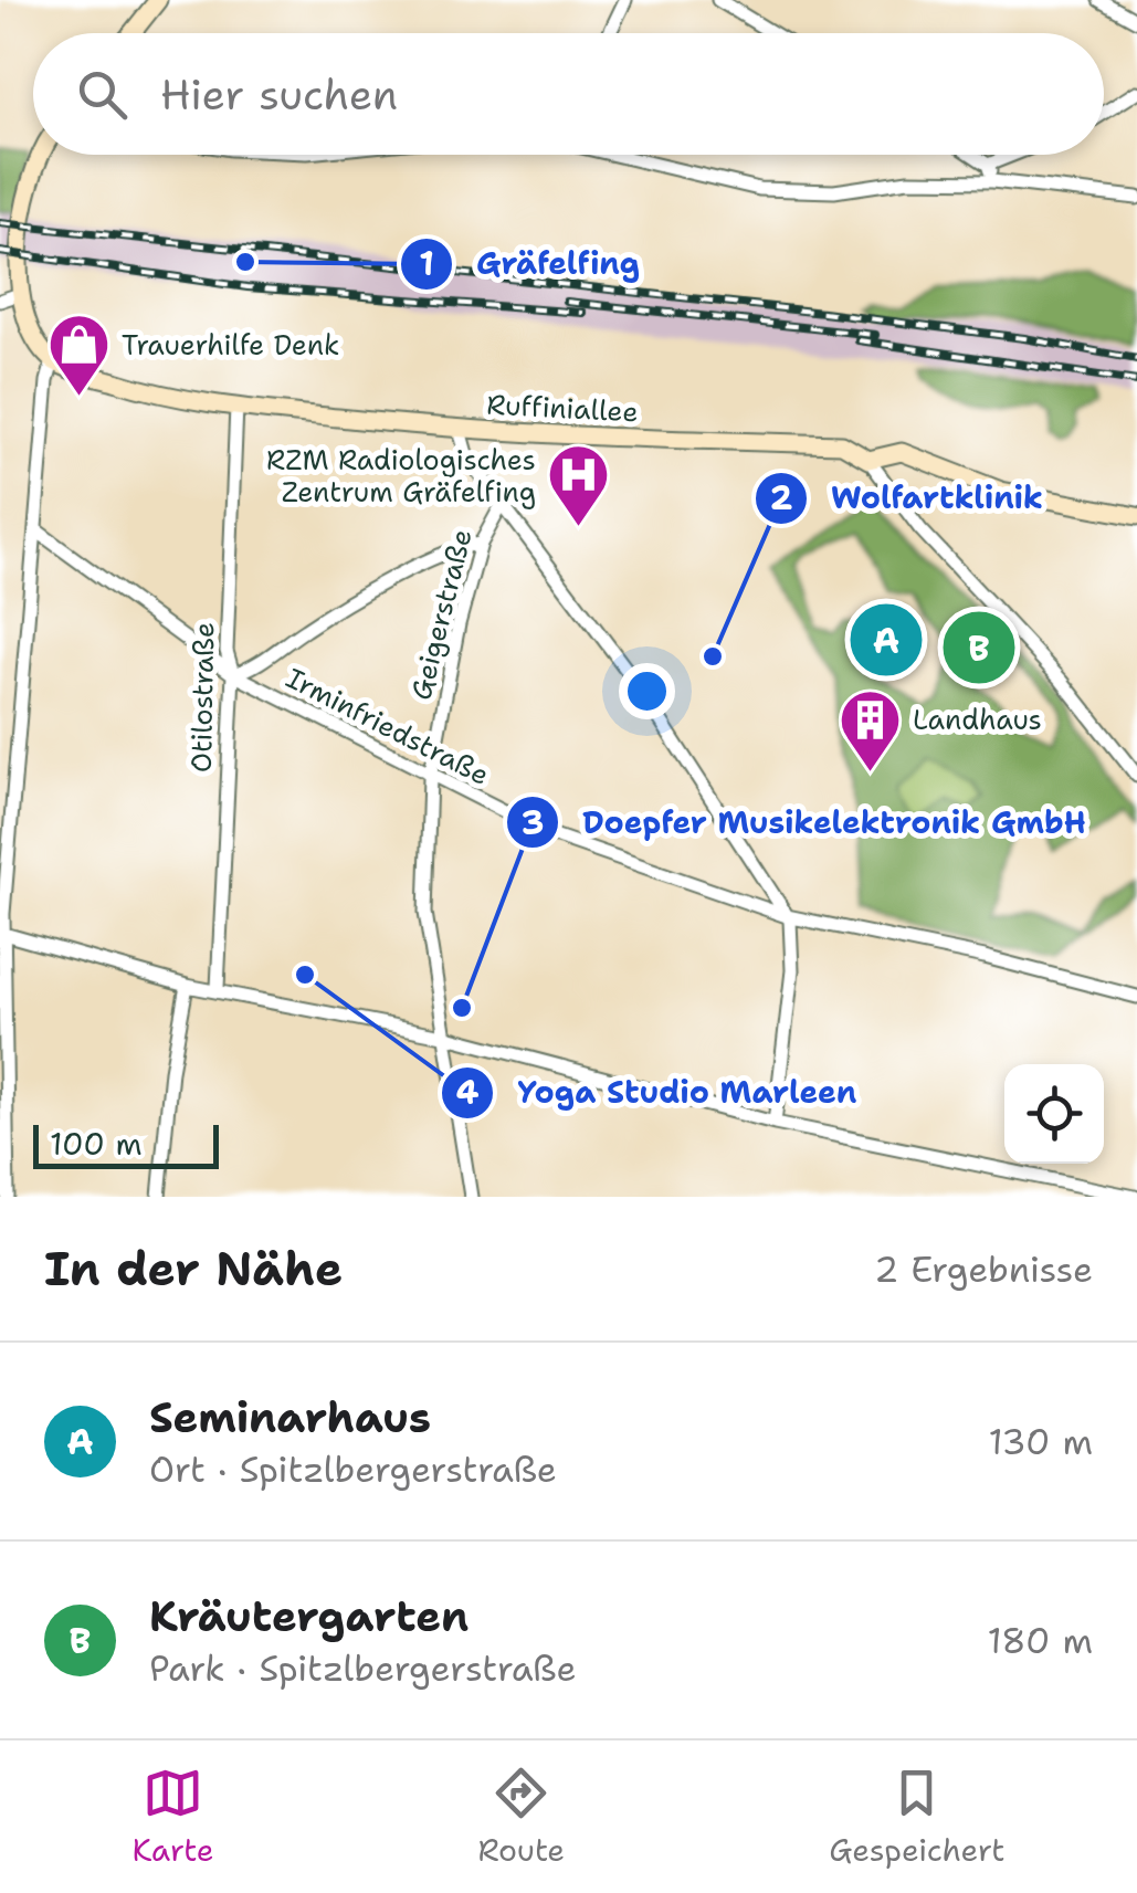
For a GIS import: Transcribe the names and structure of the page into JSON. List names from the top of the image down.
{
  "streets": {
    "street": [
      "Ruffiniallee",
      "Geigerstraße",
      "Otilostraße",
      "Irminfriedstraße"
    ]
  },
  "crossings": [
    ["Ruffiniallee", "Otilostraße"],
    ["Geigerstraße", "Irminfriedstraße"],
    ["Otilostraße", "Irminfriedstraße"]
  ],
  "places": {
    "other": [
      "Gräfelfing",
      "Wolfartklinik",
      "Yoga Studio Marleen",
      "Doepfer Musikelektronik GmbH"
    ],
    "shop": ["Trauerhilfe Denk"],
    "hospital": ["RZM Radiologisches Zentrum Gräfelfing"],
    "building": ["Landhaus"]
  },
  "scale_bar": "100 m",
  "page": {
    "search": "Hier suchen",
    "pins": ["A", "B"],
    "scale": "100 m",
    "heading": ["In der Nähe", "2 Ergebnisse"],
    "list": [
      {
        "mark": "A",
        "name": "Seminarhaus",
        "note": "Ort · Spitzlbergerstraße",
        "value": "130 m"
      },
      {
        "mark": "B",
        "name": "Kräutergarten",
        "note": "Park · Spitzlbergerstraße",
        "value": "180 m"
      }
    ],
    "nav": ["Karte", "Route", "Gespeichert"]
  }
}
